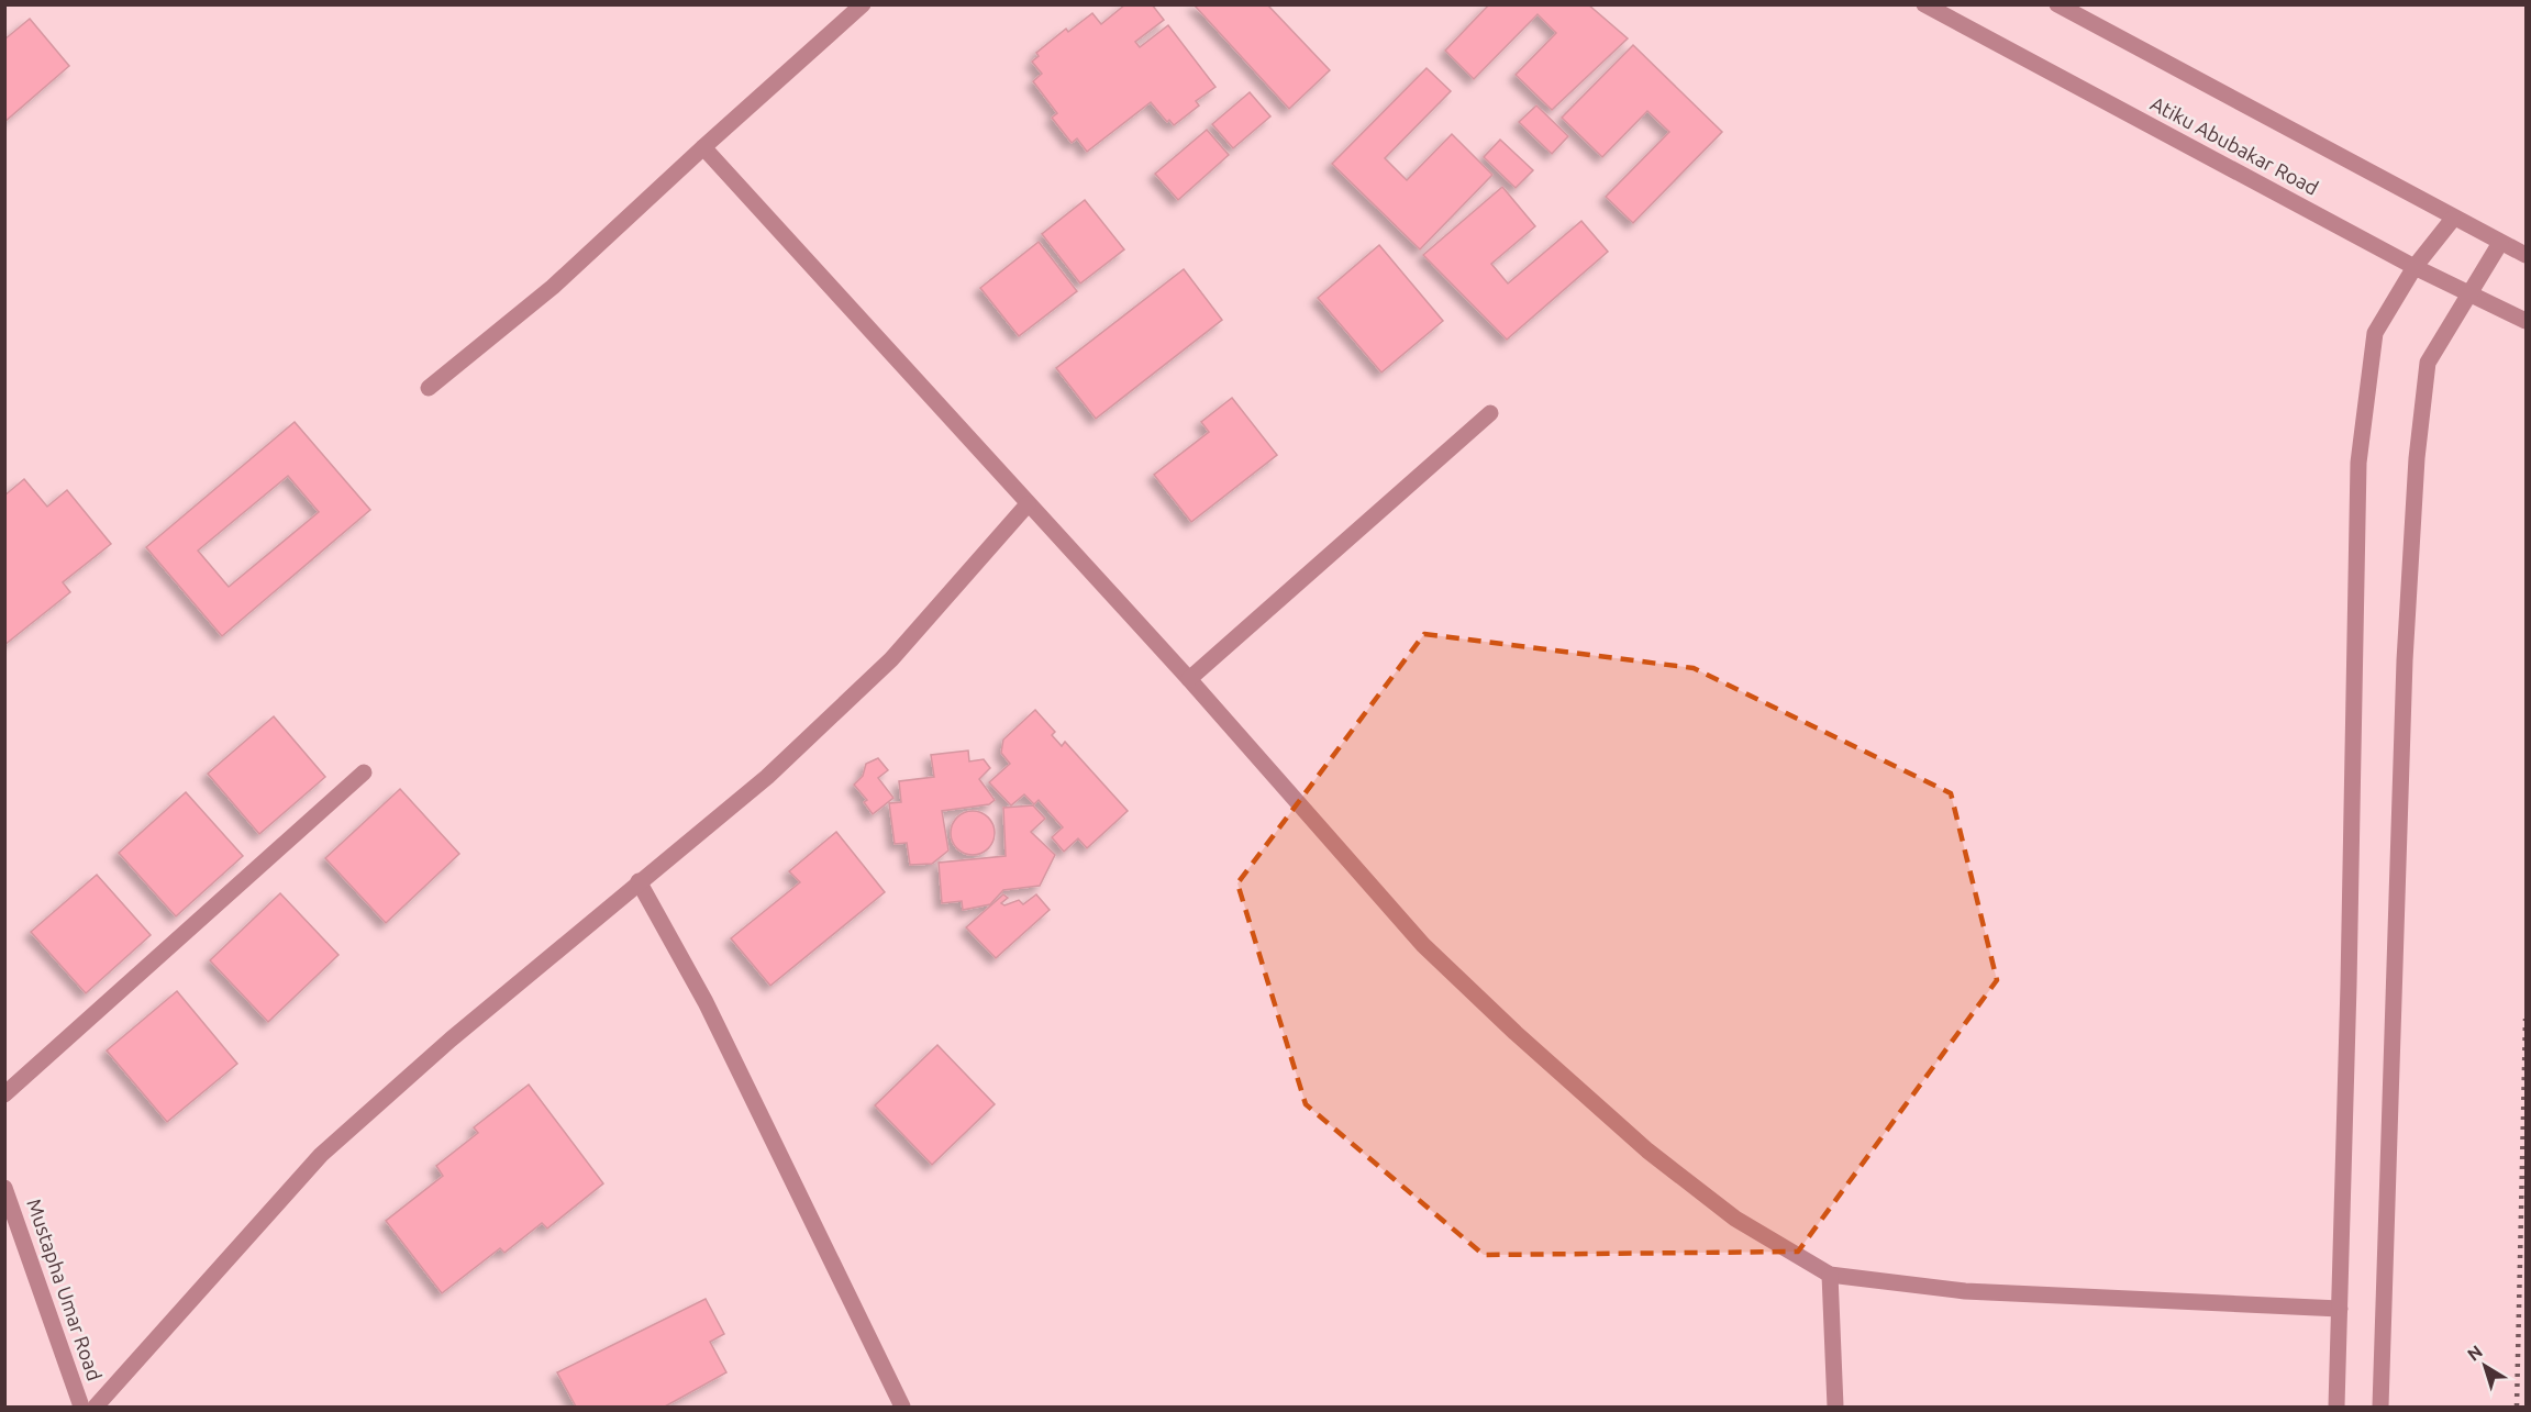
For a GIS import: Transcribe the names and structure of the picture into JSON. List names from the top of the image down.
{
  "streets": {
    "street": ["Atiku Abubakar Road", "Mustapha Umar Road"]
  },
  "north": "top left"
}
